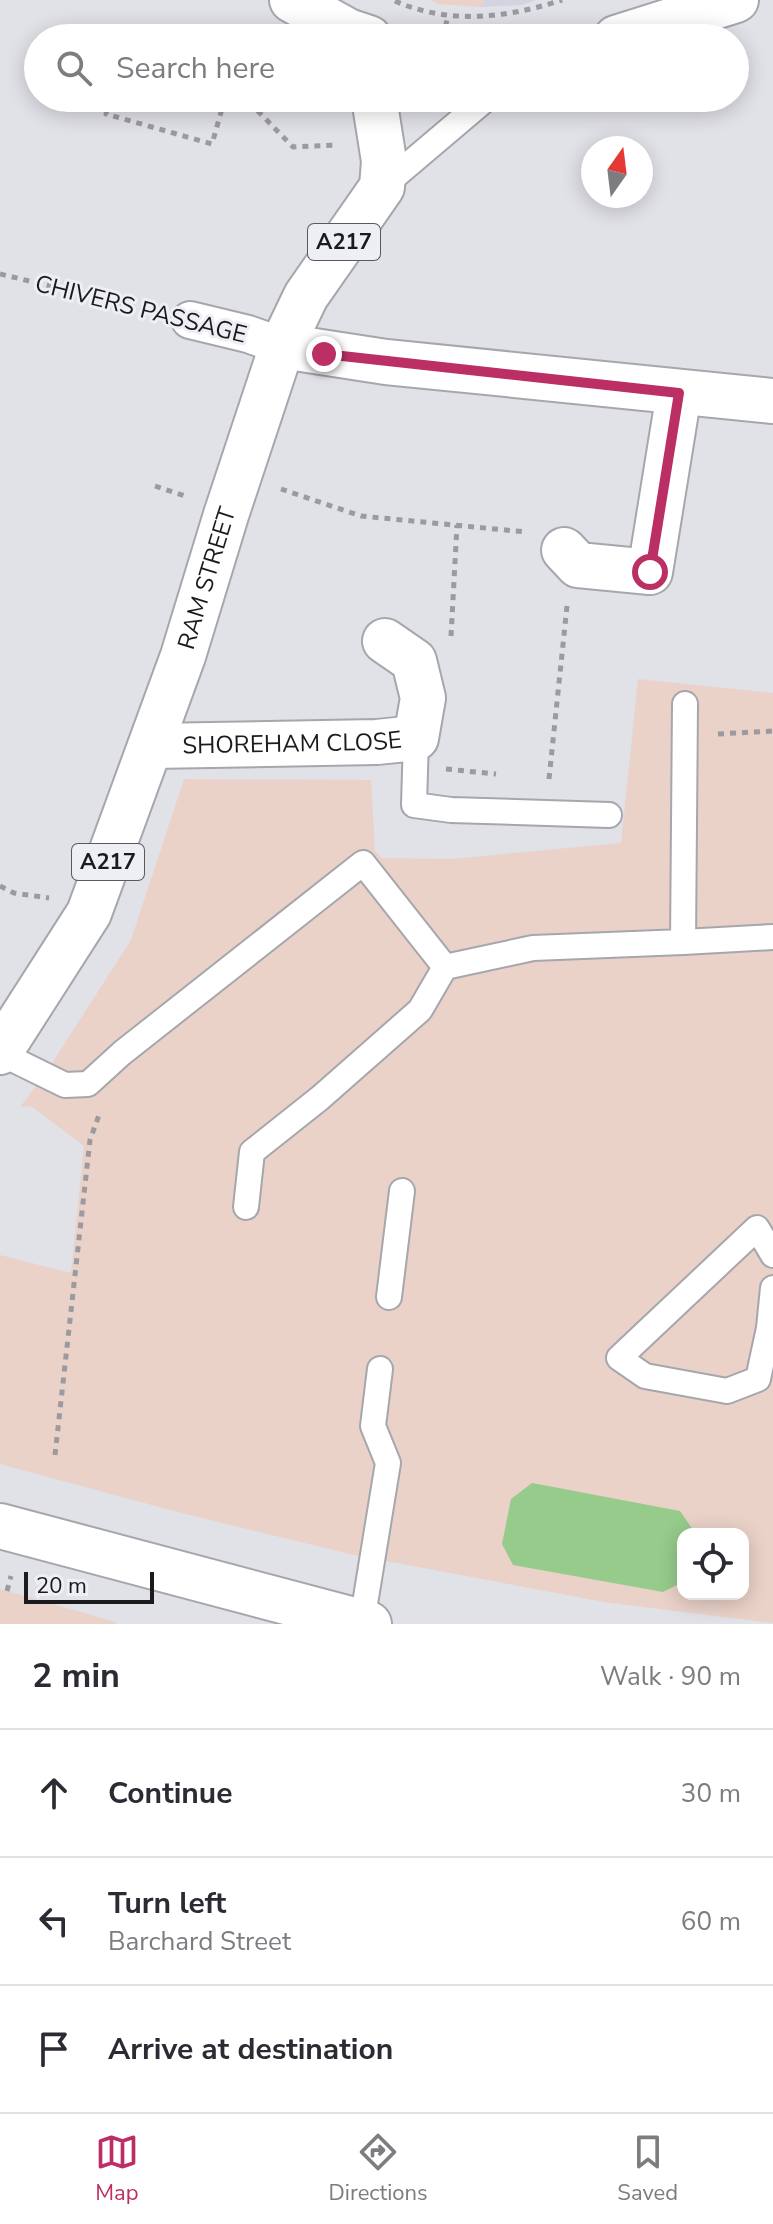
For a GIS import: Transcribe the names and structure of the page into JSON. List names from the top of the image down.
{
  "streets": {
    "main road": ["A217", "RAM STREET", "SHOREHAM CLOSE"],
    "street": ["CHIVERS PASSAGE"]
  },
  "crossings": [
    ["CHIVERS PASSAGE", "RAM STREET"],
    ["RAM STREET", "SHOREHAM CLOSE"]
  ],
  "scale_bar": "20 m",
  "north": "top",
  "page": {
    "search": "Search here",
    "scale": "20 m",
    "heading": ["2 min", "Walk · 90 m"],
    "list": [
      ["Continue", "30 m"],
      ["Turn left", "Barchard Street", "60 m"],
      "Arrive at destination"
    ],
    "nav": ["Map", "Directions", "Saved"]
  }
}
